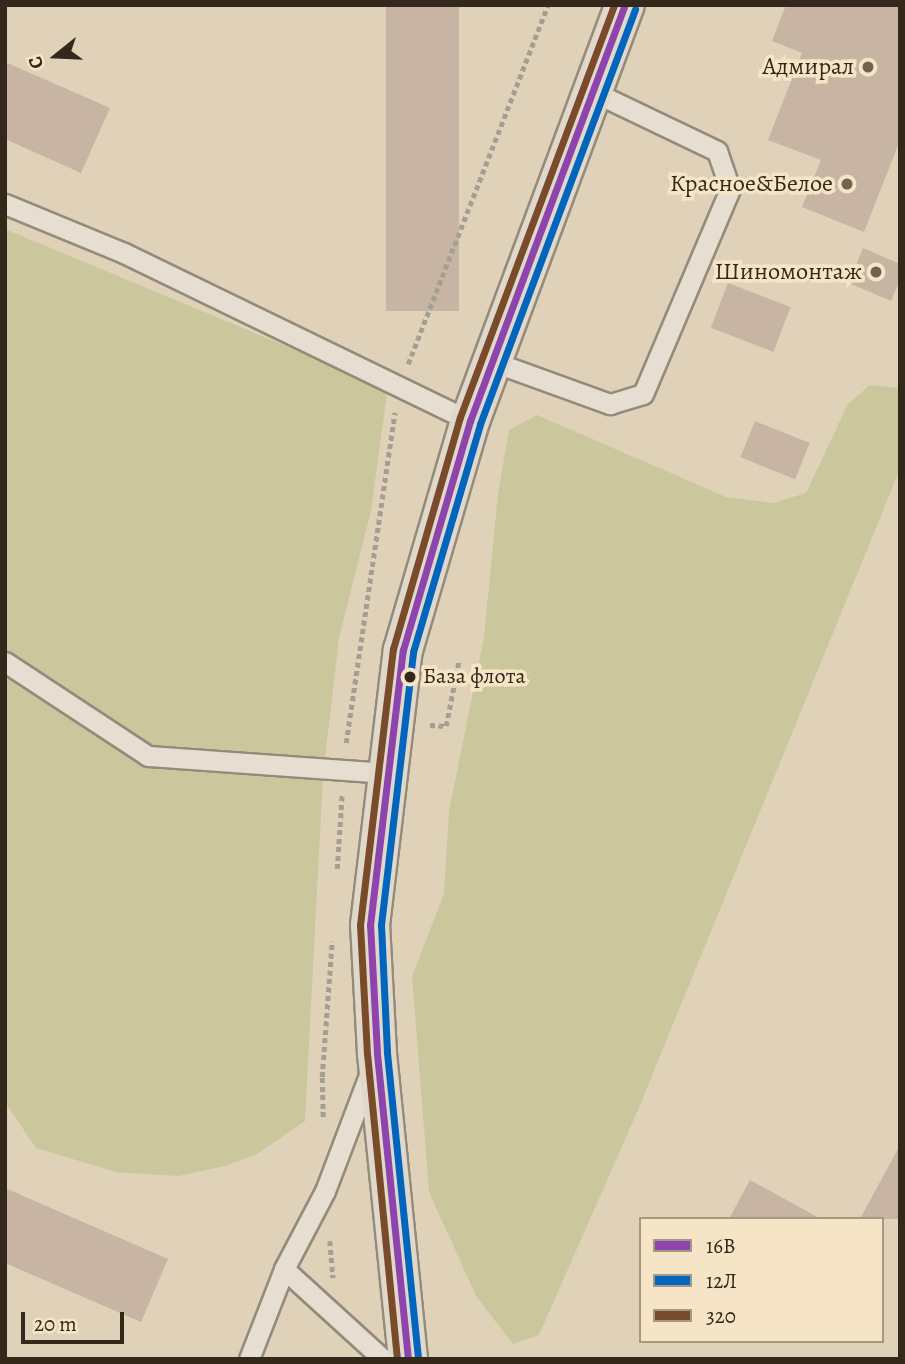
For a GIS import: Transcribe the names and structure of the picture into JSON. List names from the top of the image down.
{
  "places": [
    "Адмирал",
    "Красное&Белое",
    "Шиномонтаж",
    "База флота"
  ],
  "lines": ["transit line 16В", "transit line 320", "transit line 12Л"],
  "legend": ["16В", "12Л", "320"],
  "scale_bar": "20 m",
  "north": "left"
}
